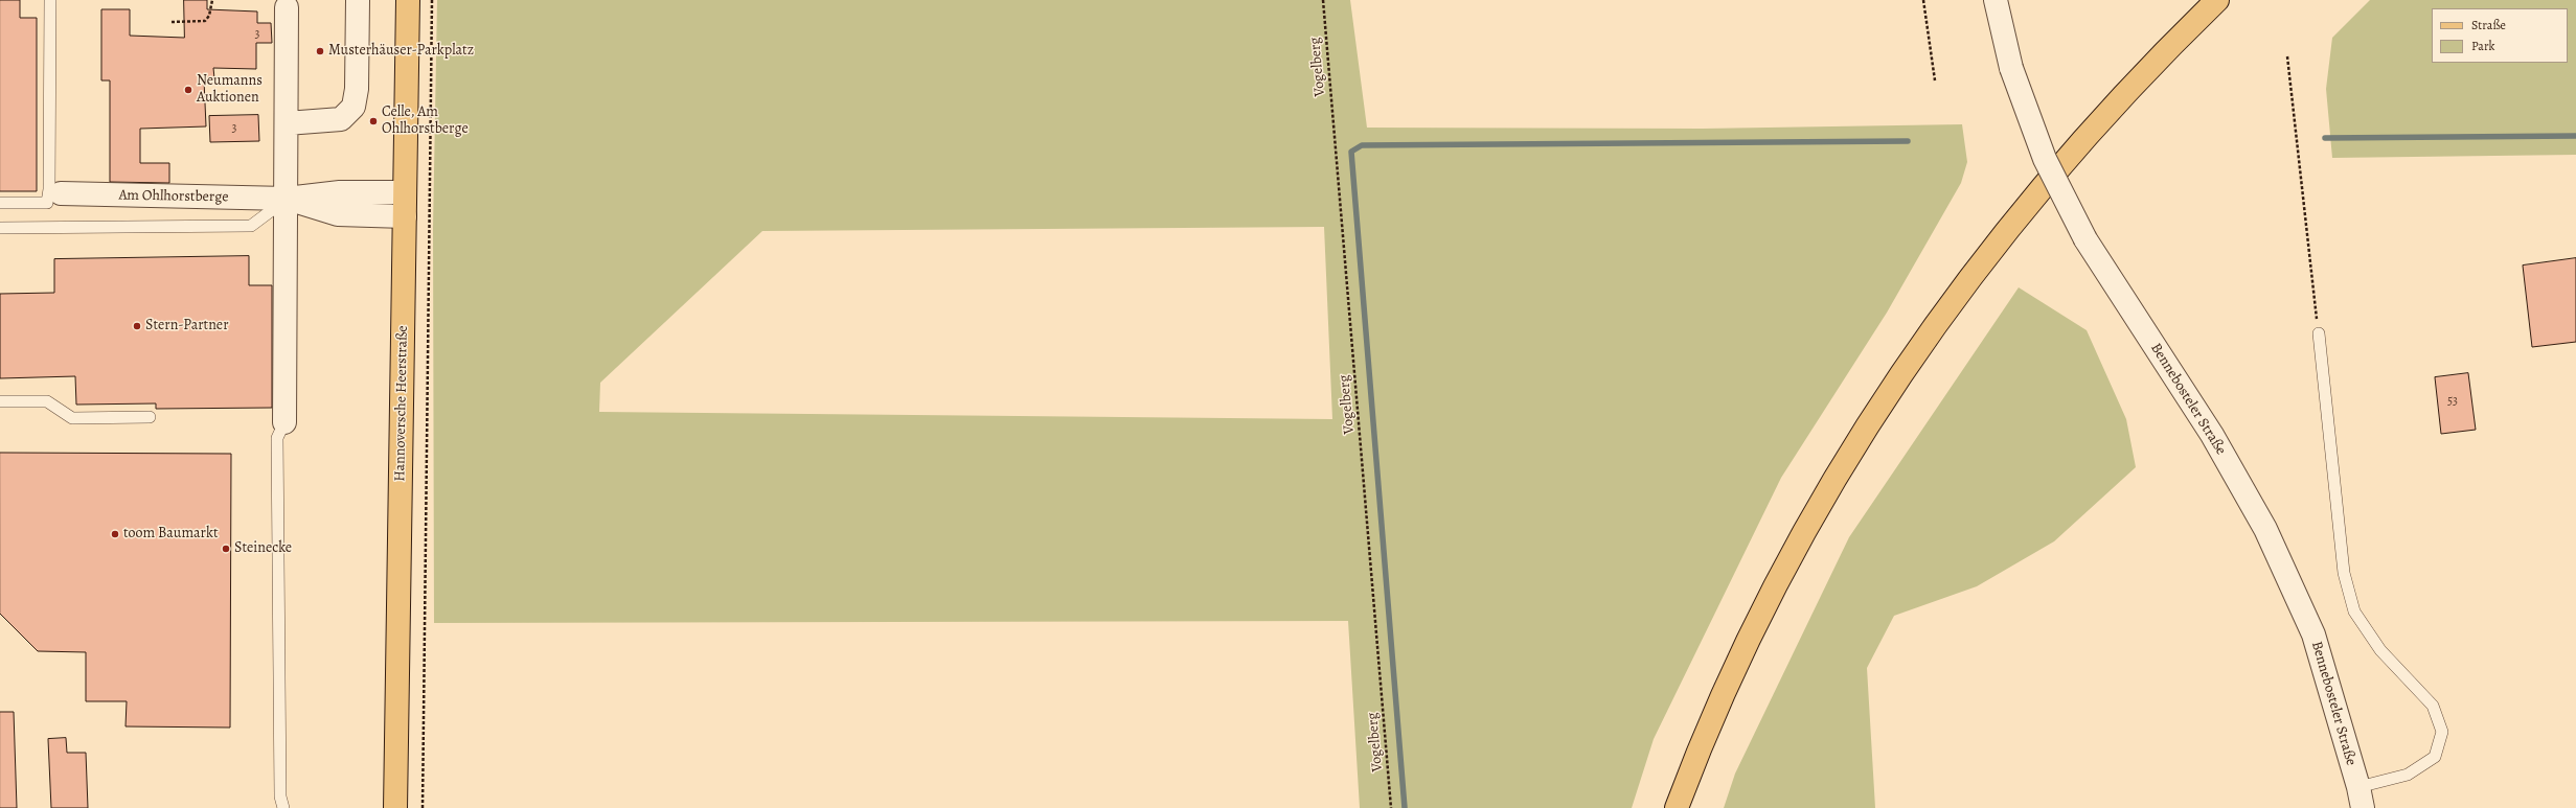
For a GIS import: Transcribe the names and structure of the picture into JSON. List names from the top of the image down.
{
  "streets": {
    "main road": ["Hannoversche Heerstraße"],
    "street": ["Am Ohlhorstberge", "Bennebosteler Straße"],
    "path": ["Vogelberg"]
  },
  "crossings": [
    ["Am Ohlhorstberge", "Hannoversche Heerstraße"]
  ],
  "places": [
    "Musterhäuser-Parkplatz",
    "Neumanns Auktionen",
    "Celle, Am Ohlhorstberge",
    "Stern-Partner",
    "toom Baumarkt",
    "Steinecke"
  ],
  "house_numbers": ["3", "3", "53"],
  "legend": ["Straße", "Park"]
}
